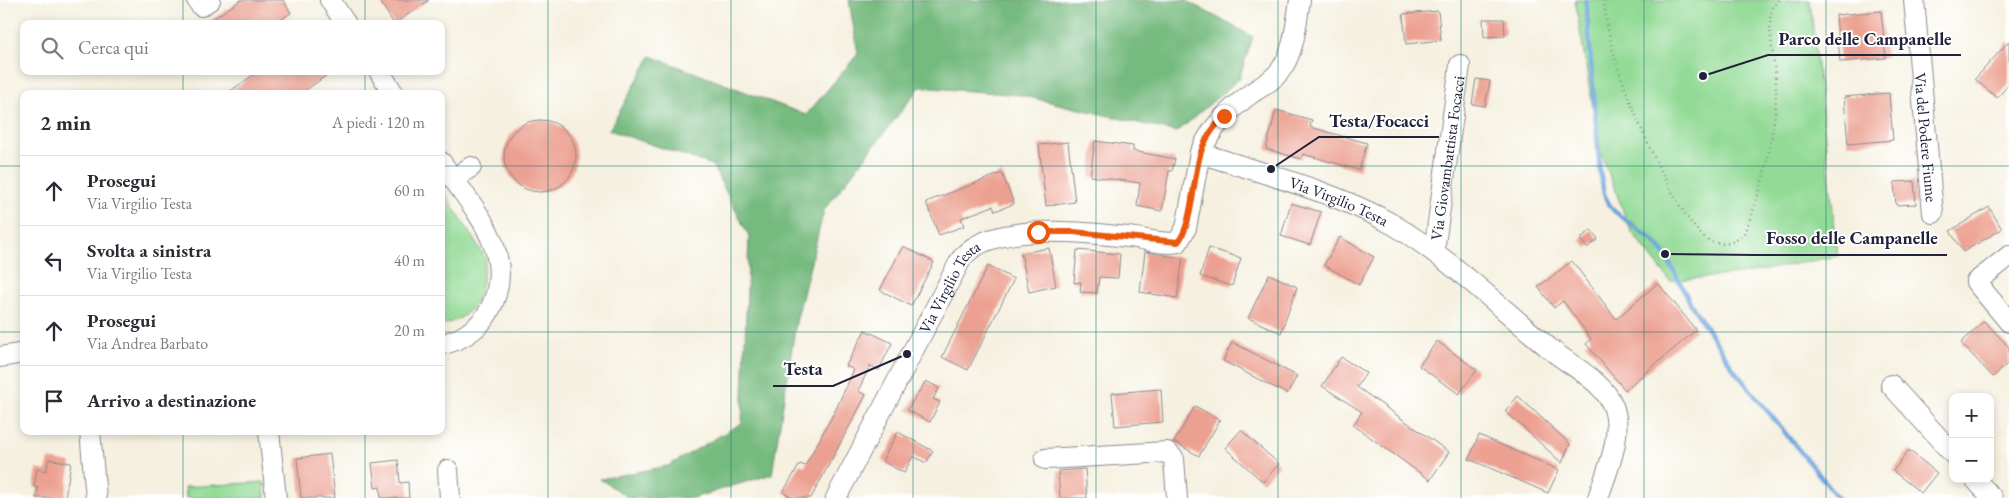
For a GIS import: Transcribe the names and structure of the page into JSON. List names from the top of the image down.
{
  "streets": {
    "street": ["Via del Podere Fiume", "Via Giovambattista Focacci", "Via Virgilio Testa"]
  },
  "crossings": [
    ["Via Giovambattista Focacci", "Via Virgilio Testa"]
  ],
  "places": [
    "Parco delle Campanelle",
    "Testa/Focacci",
    "Fosso delle Campanelle",
    "Testa"
  ],
  "page": {
    "search": "Cerca qui",
    "heading": ["2 min", "A piedi · 120 m"],
    "list": [
      ["Prosegui", "Via Virgilio Testa", "60 m"],
      ["Svolta a sinistra", "Via Virgilio Testa", "40 m"],
      ["Prosegui", "Via Andrea Barbato", "20 m"],
      "Arrivo a destinazione"
    ],
    "map_buttons": ["+", "−"]
  }
}
